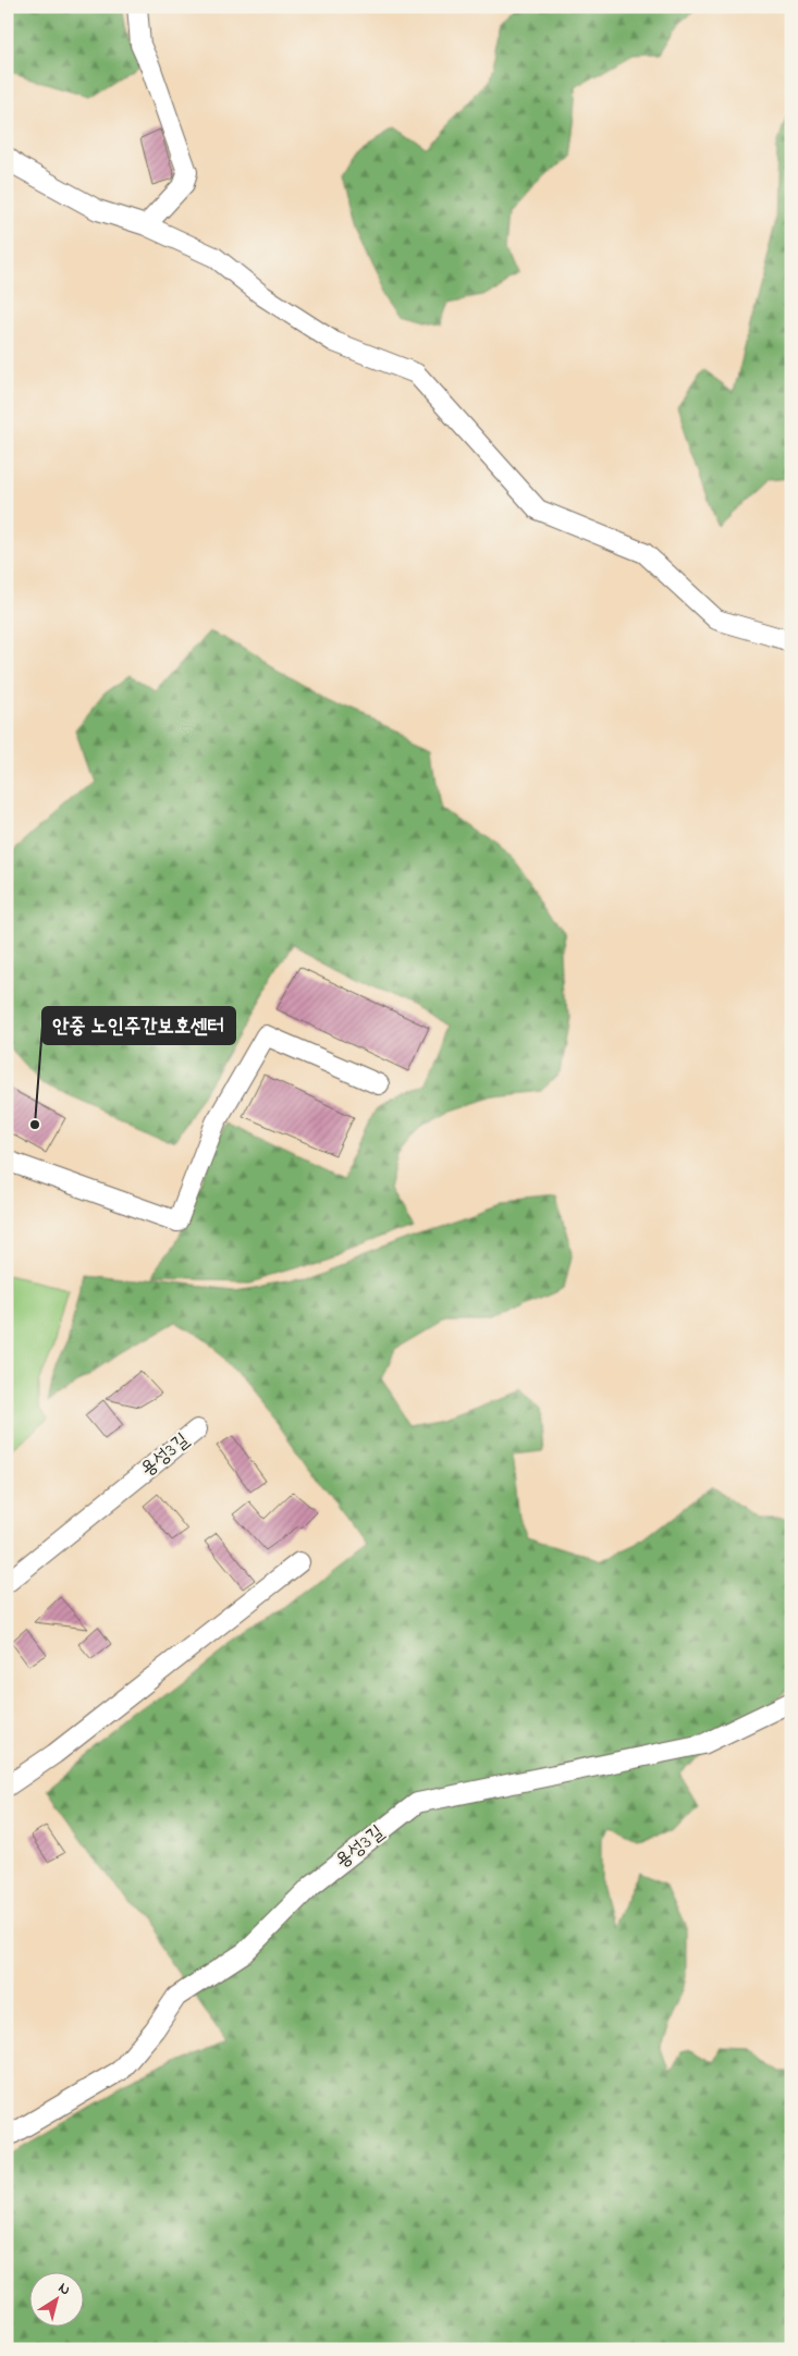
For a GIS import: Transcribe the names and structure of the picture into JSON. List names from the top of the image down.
{
  "streets": {
    "street": ["용성3길"]
  },
  "places": ["안중 노인주간보호센터"],
  "north": "top right"
}
